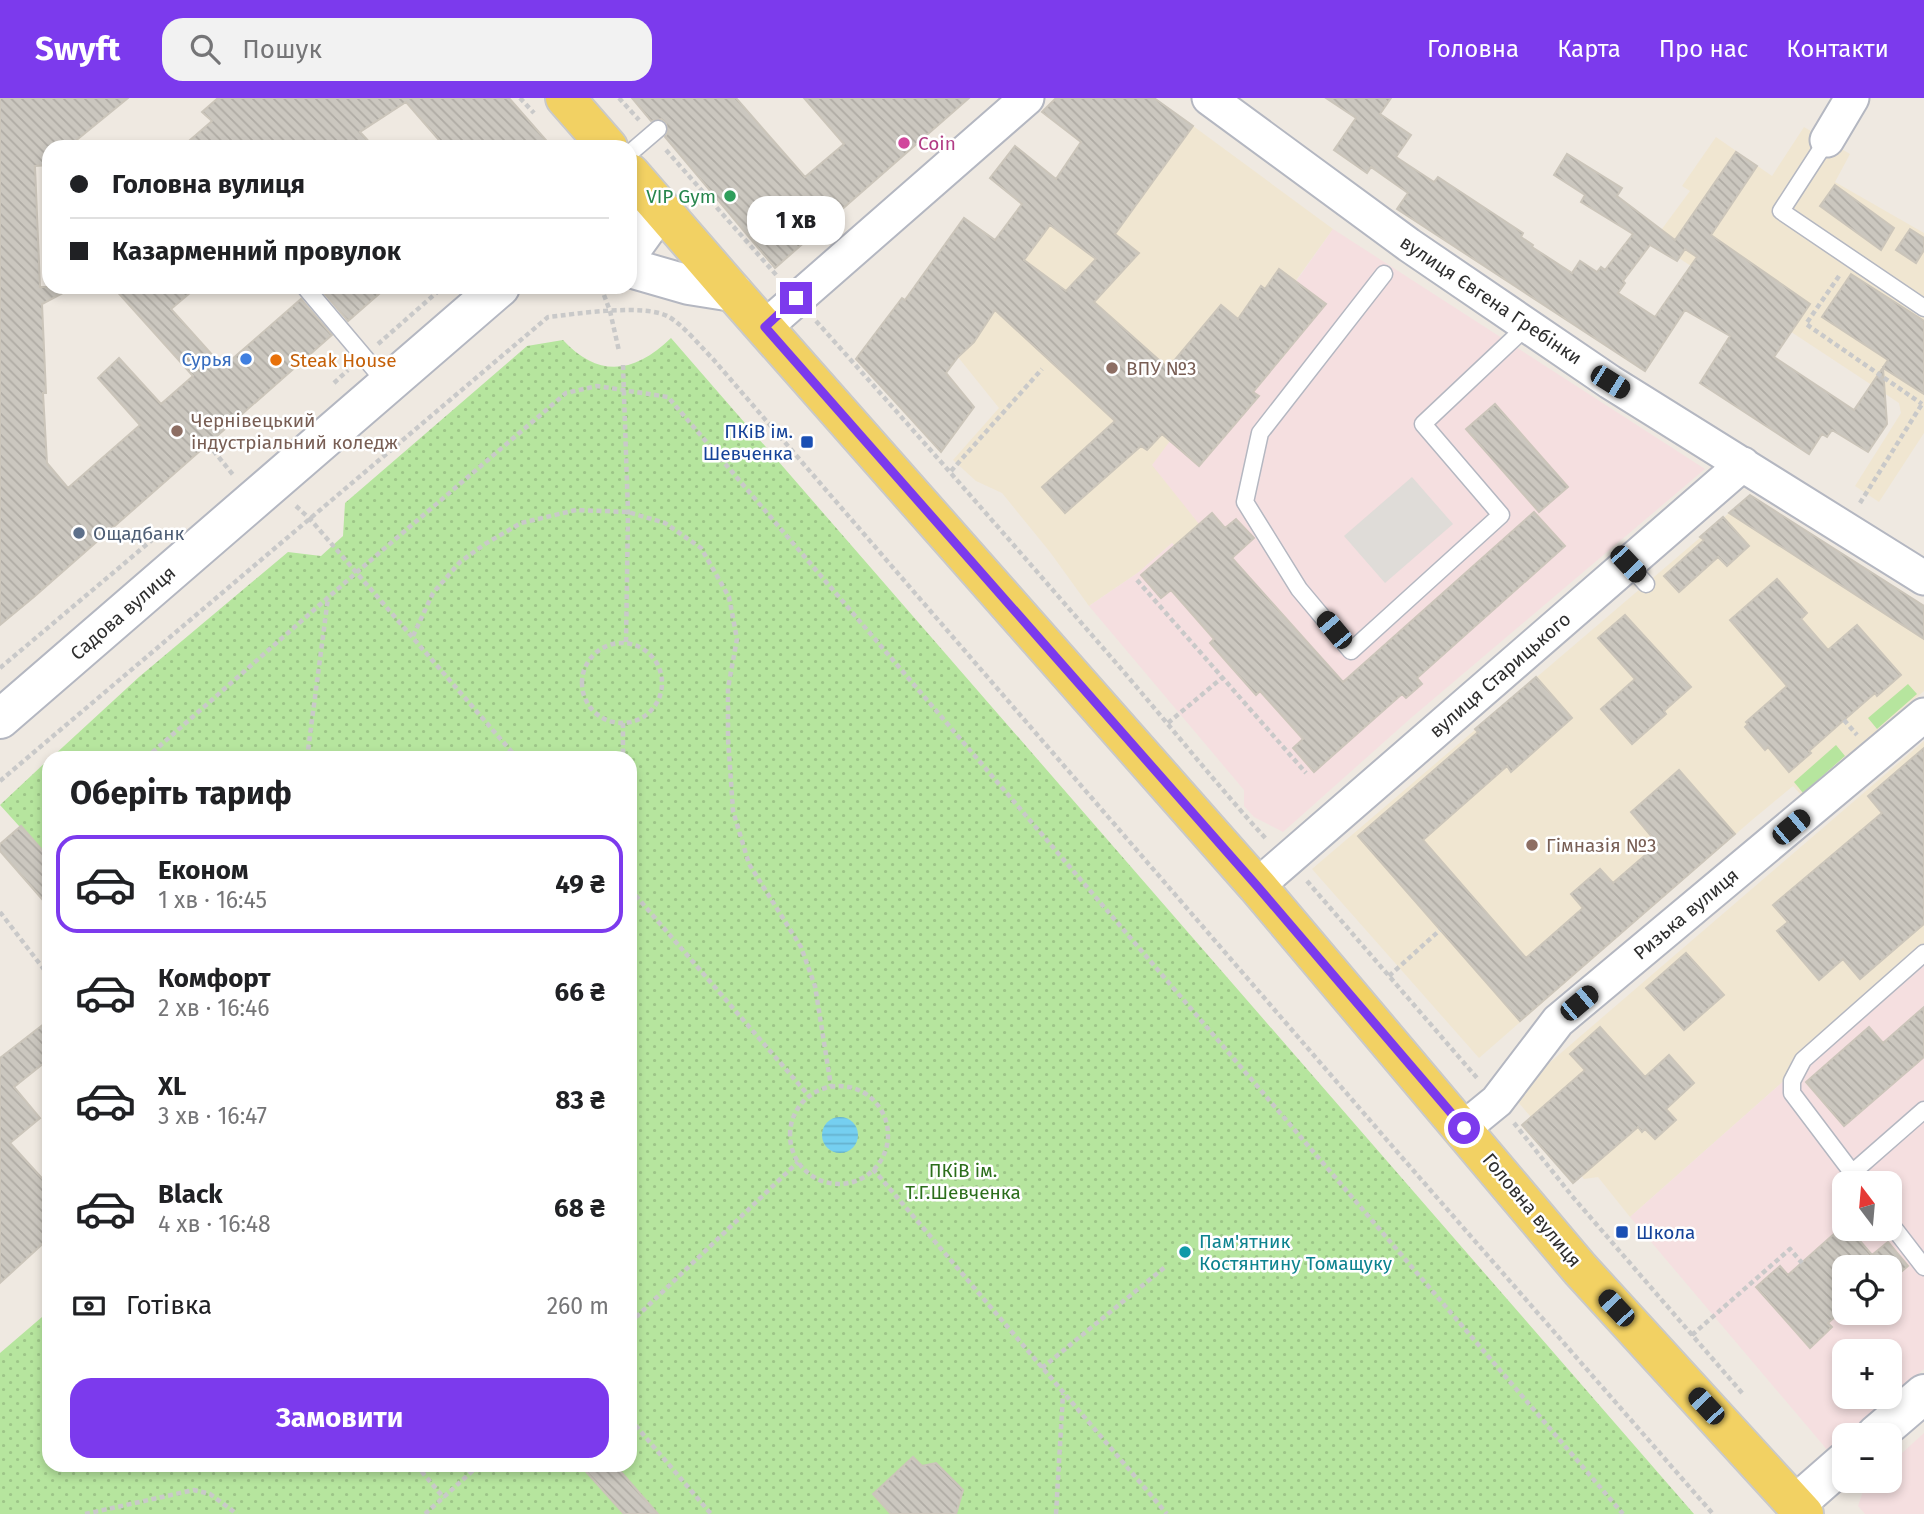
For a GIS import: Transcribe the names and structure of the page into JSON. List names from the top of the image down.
{
  "streets": {
    "main road": ["Садова вулиця", "Головна вулиця"],
    "street": ["вулиця Євгена Гребінки", "вулиця Старицького", "Ризька вулиця"]
  },
  "crossings": [
    ["вулиця Євгена Гребінки", "вулиця Старицького"],
    ["вулиця Старицького", "Головна вулиця"],
    ["Ризька вулиця", "Головна вулиця"]
  ],
  "parks": ["ПКіВ ім. Т.Г.Шевченка"],
  "places": {
    "other": [
      "Coin",
      "VIP Gym",
      "Сурья",
      "Steak House",
      "ВПУ №3",
      "Чернівецький індустріальний коледж",
      "Ощадбанк",
      "Гімназія №3",
      "Пам'ятник Костянтину Томащуку"
    ],
    "transit": ["ПКіВ ім. Шевченка", "Школа"]
  },
  "north": "top",
  "page": {
    "header": "Swyft",
    "search": "Пошук",
    "nav": [
      "Головна",
      "Карта",
      "Про нас",
      "Контакти"
    ],
    "banner": ["Головна вулиця", "Казарменний провулок"],
    "bubble": "1 хв",
    "heading": "Оберіть тариф",
    "list": [
      {
        "name": "Економ",
        "note": "1 хв · 16:45",
        "value": "49 ₴"
      },
      {
        "name": "Комфорт",
        "note": "2 хв · 16:46",
        "value": "66 ₴"
      },
      {
        "name": "XL",
        "note": "3 хв · 16:47",
        "value": "83 ₴"
      },
      {
        "name": "Black",
        "note": "4 хв · 16:48",
        "value": "68 ₴"
      }
    ],
    "map_buttons": ["+", "−"],
    "pay": ["Готівка", "260 m"],
    "buttons": "Замовити"
  }
}
